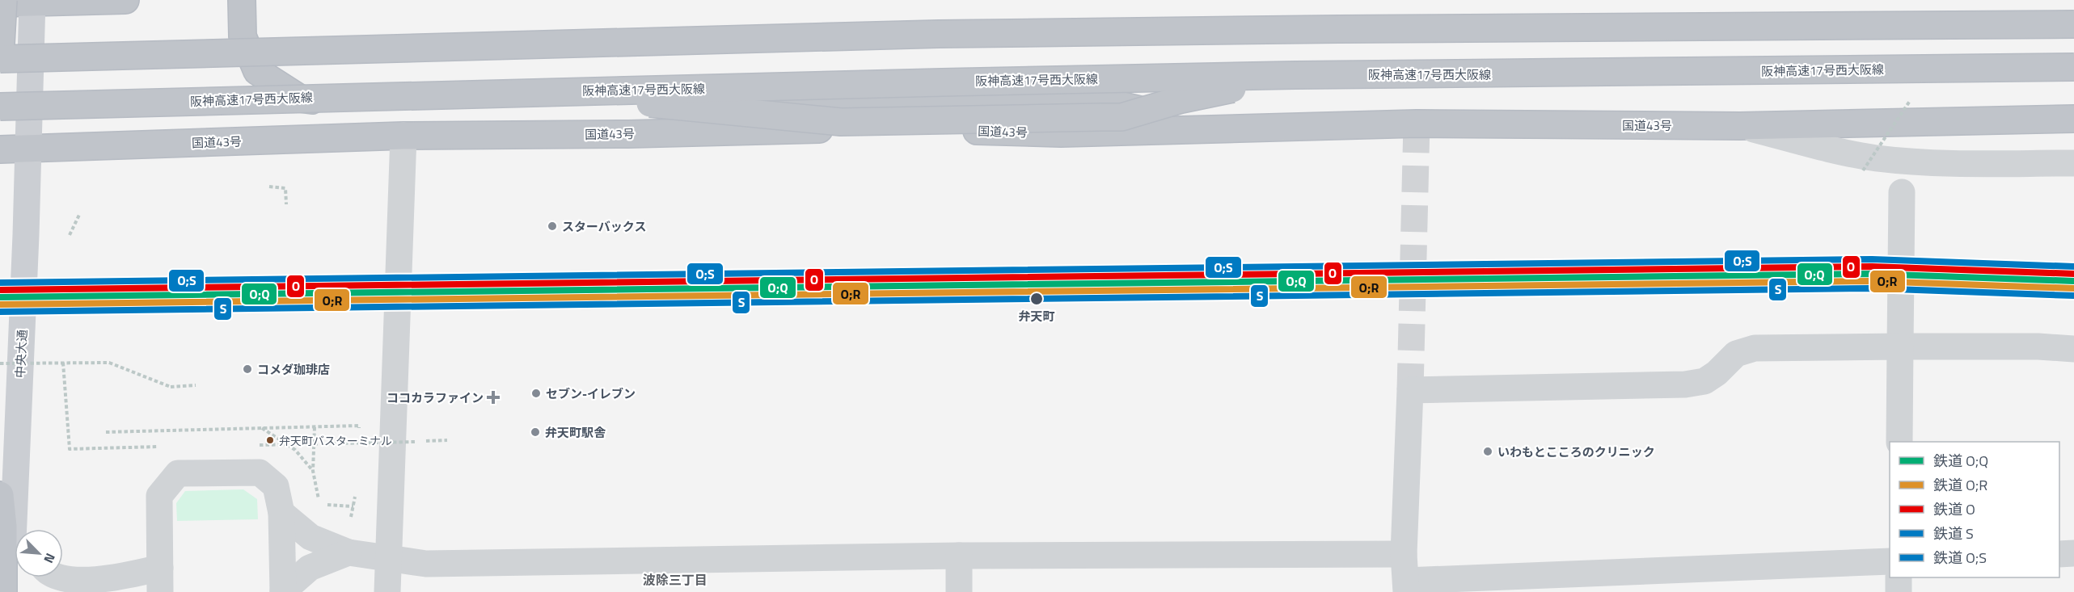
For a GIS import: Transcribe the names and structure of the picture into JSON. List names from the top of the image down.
{
  "streets": {
    "highway": ["阪神高速17号西大阪線", "国道43号"],
    "main road": ["中央大通"]
  },
  "crossings": [
    ["国道43号", "中央大通"]
  ],
  "districts": ["波除三丁目"],
  "places": {
    "other": [
      "スターバックス",
      "弁天町",
      "コメダ珈琲店",
      "セブン-イレブン",
      "弁天町駅舎",
      "弁天町バスターミナル",
      "いわもとこころのクリニック"
    ],
    "health": ["ココカラファイン"]
  },
  "lines": [
    "rail line O;S",
    "rail line O",
    "rail line O;Q",
    "rail line O;R",
    "rail line S"
  ],
  "legend": [
    "鉄道 O;Q",
    "鉄道 O;R",
    "鉄道 O",
    "鉄道 S",
    "鉄道 O;S"
  ],
  "north": "bottom right"
}
